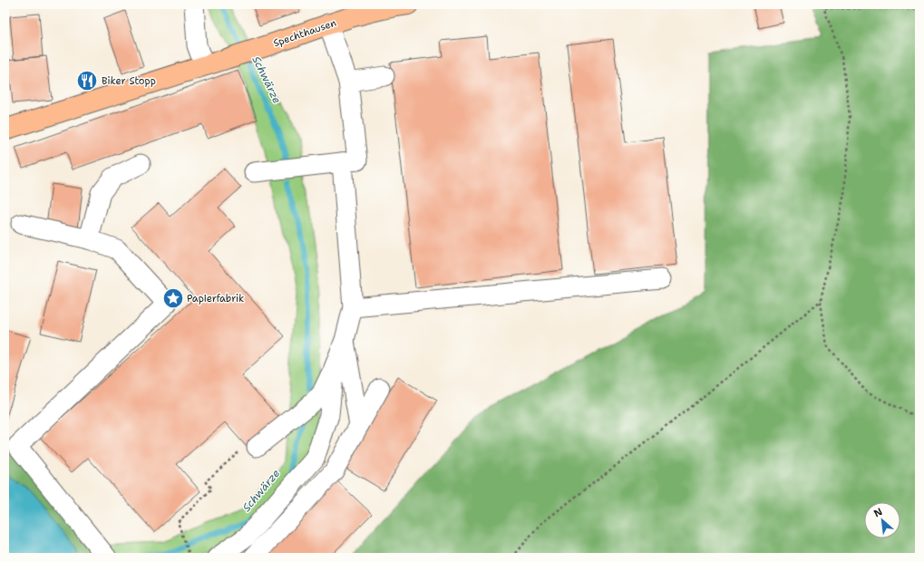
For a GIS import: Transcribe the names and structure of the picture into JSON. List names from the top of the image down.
{
  "streets": {
    "main road": ["Spechthausen"]
  },
  "water": ["Schwärze"],
  "places": {
    "restaurant": ["Biker Stopp"],
    "place": ["Papierfabrik"]
  },
  "north": "top left"
}
